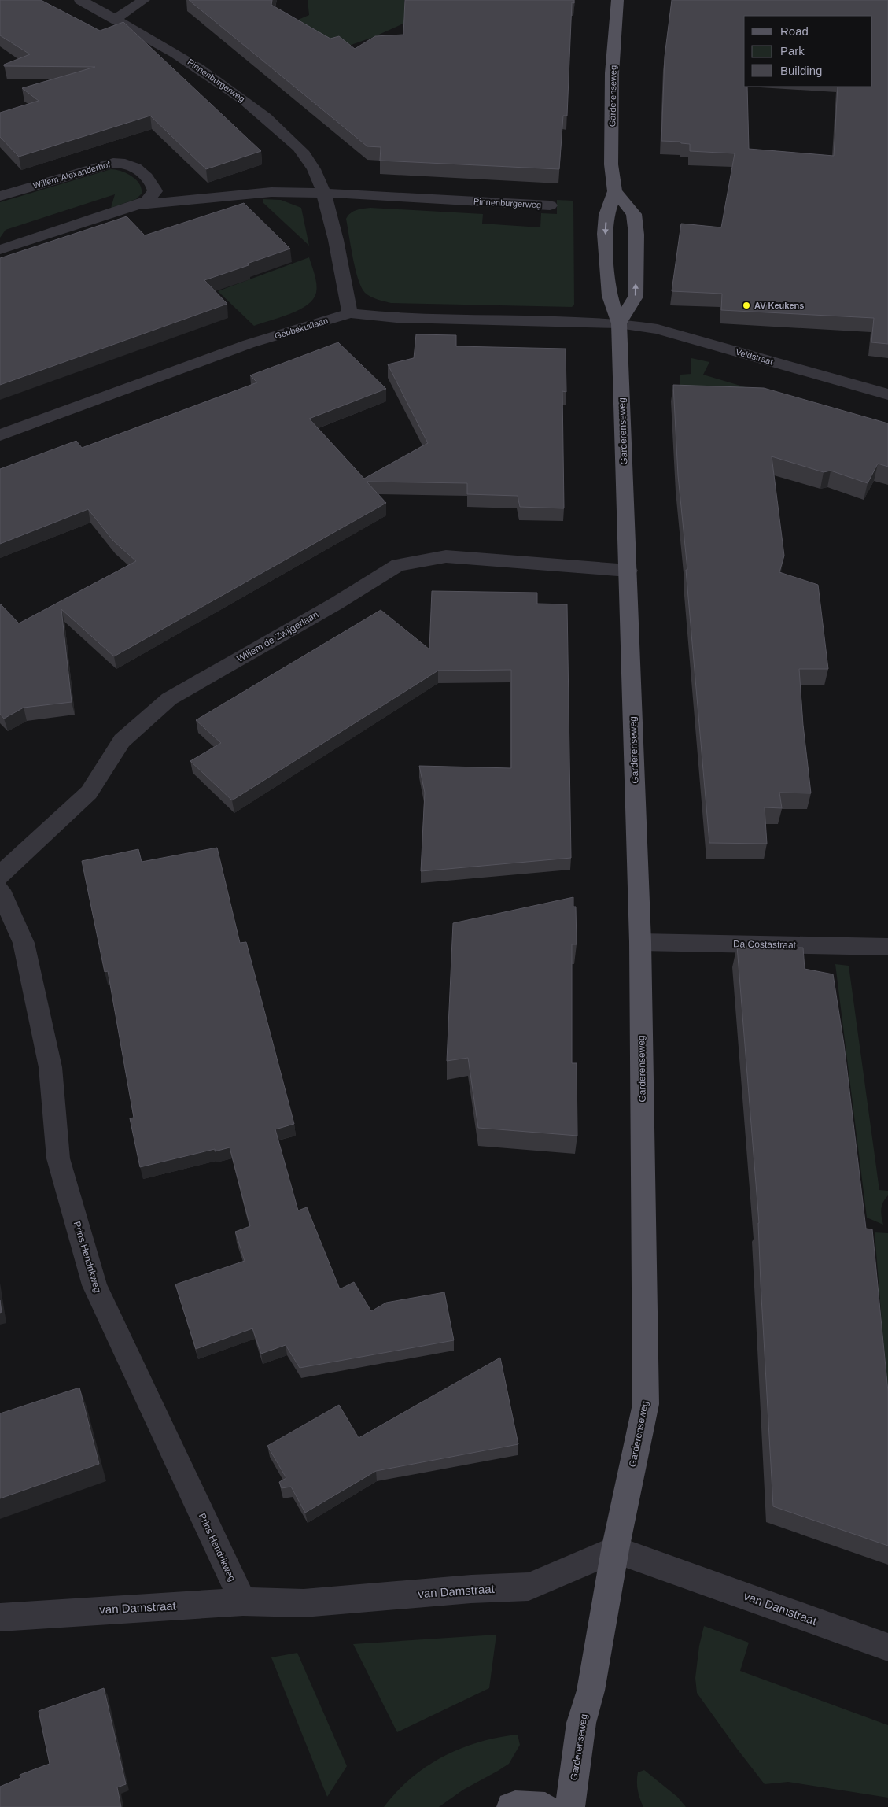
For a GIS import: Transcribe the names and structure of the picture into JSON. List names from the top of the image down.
{
  "streets": {
    "main road": ["Garderenseweg"],
    "street": [
      "Pinnenburgerweg",
      "Willem-Alexanderhof",
      "Gebbekuillaan",
      "Veldstraat",
      "Willem de Zwijgerlaan",
      "Da Costastraat",
      "Prins Hendrikweg",
      "van Damstraat"
    ]
  },
  "crossings": [
    ["Pinnenburgerweg", "Willem-Alexanderhof"],
    ["Pinnenburgerweg", "Gebbekuillaan"],
    ["Garderenseweg", "Gebbekuillaan"],
    ["Garderenseweg", "Veldstraat"],
    ["Garderenseweg", "Willem de Zwijgerlaan"],
    ["Garderenseweg", "Da Costastraat"],
    ["Garderenseweg", "van Damstraat"],
    ["Gebbekuillaan", "Veldstraat"],
    ["Prins Hendrikweg", "van Damstraat"]
  ],
  "places": ["AV Keukens"],
  "legend": ["Road", "Park", "Building"]
}
